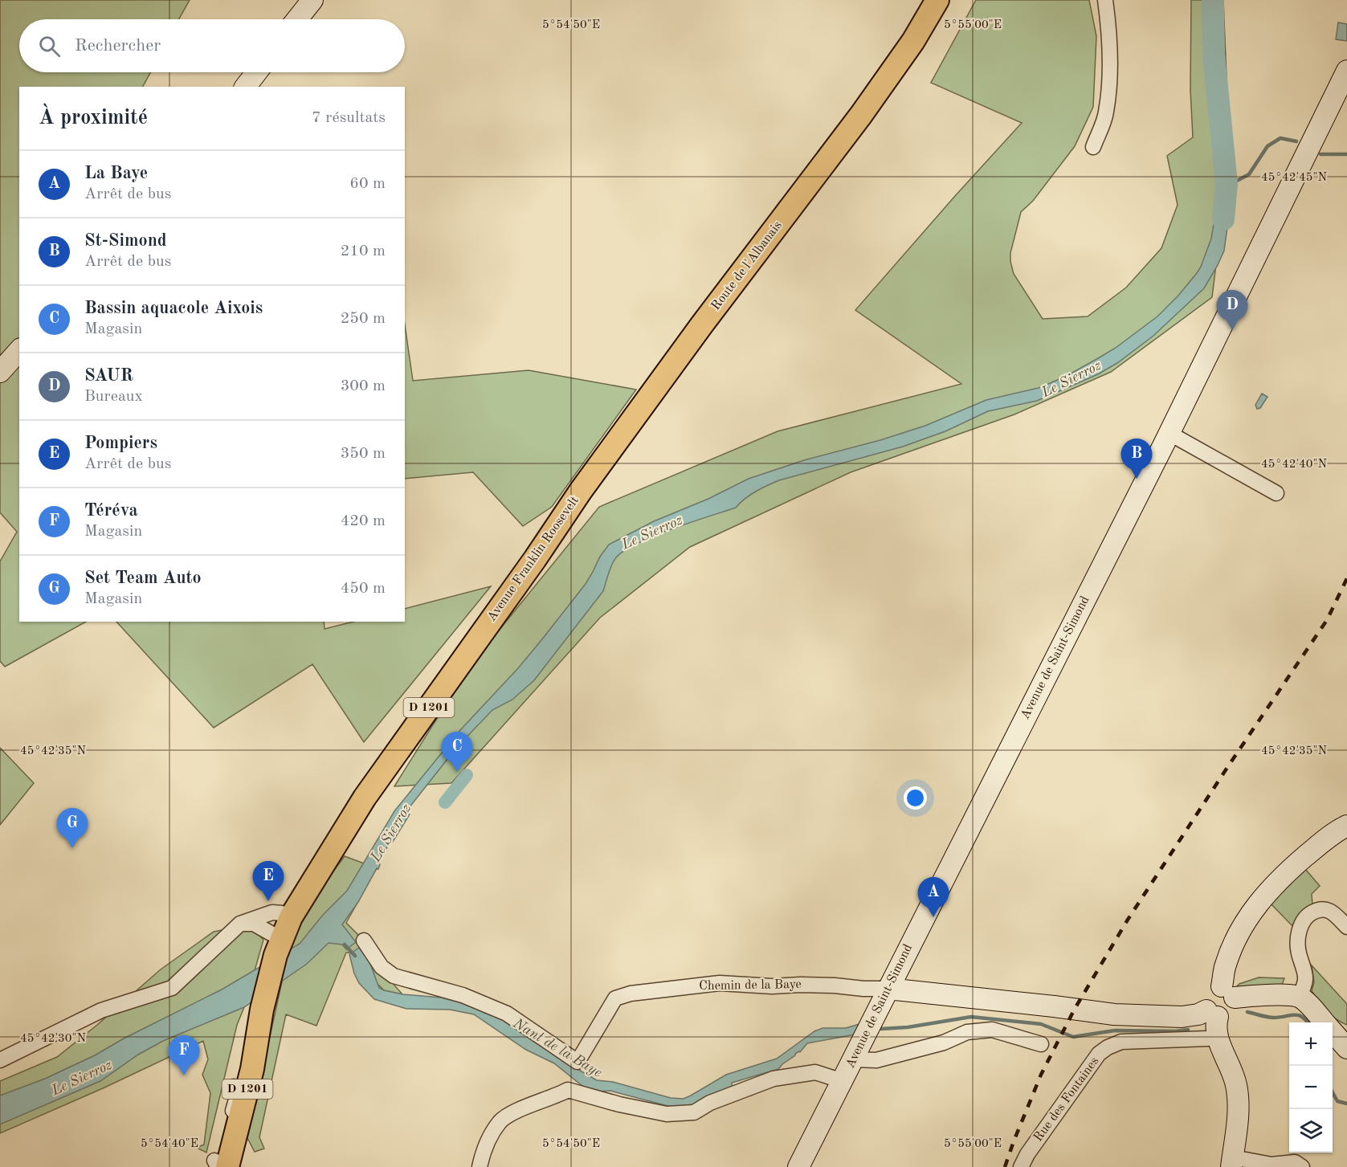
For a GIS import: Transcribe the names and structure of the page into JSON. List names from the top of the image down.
{
  "streets": {
    "main road": [
      "Route de l'Albanais",
      "Avenue Franklin Roosevelt",
      "Avenue de Saint-Simond",
      "D 1201",
      "Chemin de la Baye"
    ],
    "street": ["Rue des Fontaines"]
  },
  "crossings": [
    ["Route de l'Albanais", "Avenue Franklin Roosevelt"],
    ["Avenue de Saint-Simond", "Chemin de la Baye"]
  ],
  "water": ["Le Sierroz", "Nant de la Baye"],
  "page": {
    "search": "Rechercher",
    "heading": ["À proximité", "7 résultats"],
    "list": [
      {
        "mark": "A",
        "name": "La Baye",
        "note": "Arrêt de bus",
        "value": "60 m"
      },
      {
        "mark": "B",
        "name": "St-Simond",
        "note": "Arrêt de bus",
        "value": "210 m"
      },
      {
        "mark": "C",
        "name": "Bassin aquacole Aixois",
        "note": "Magasin",
        "value": "250 m"
      },
      {
        "mark": "D",
        "name": "SAUR",
        "note": "Bureaux",
        "value": "300 m"
      },
      {
        "mark": "E",
        "name": "Pompiers",
        "note": "Arrêt de bus",
        "value": "350 m"
      },
      {
        "mark": "F",
        "name": "Téréva",
        "note": "Magasin",
        "value": "420 m"
      },
      {
        "mark": "G",
        "name": "Set Team Auto",
        "note": "Magasin",
        "value": "450 m"
      }
    ],
    "pins": [
      "D",
      "B",
      "C",
      "G",
      "E",
      "A",
      "F"
    ],
    "map_buttons": ["+", "−"]
  },
  "coordinates": [
    "5°54'50\"E",
    "5°55'00\"E",
    "45°42'45\"N",
    "45°42'40\"N",
    "45°42'35\"N",
    "45°42'30\"N",
    "5°54'40\"E"
  ]
}
